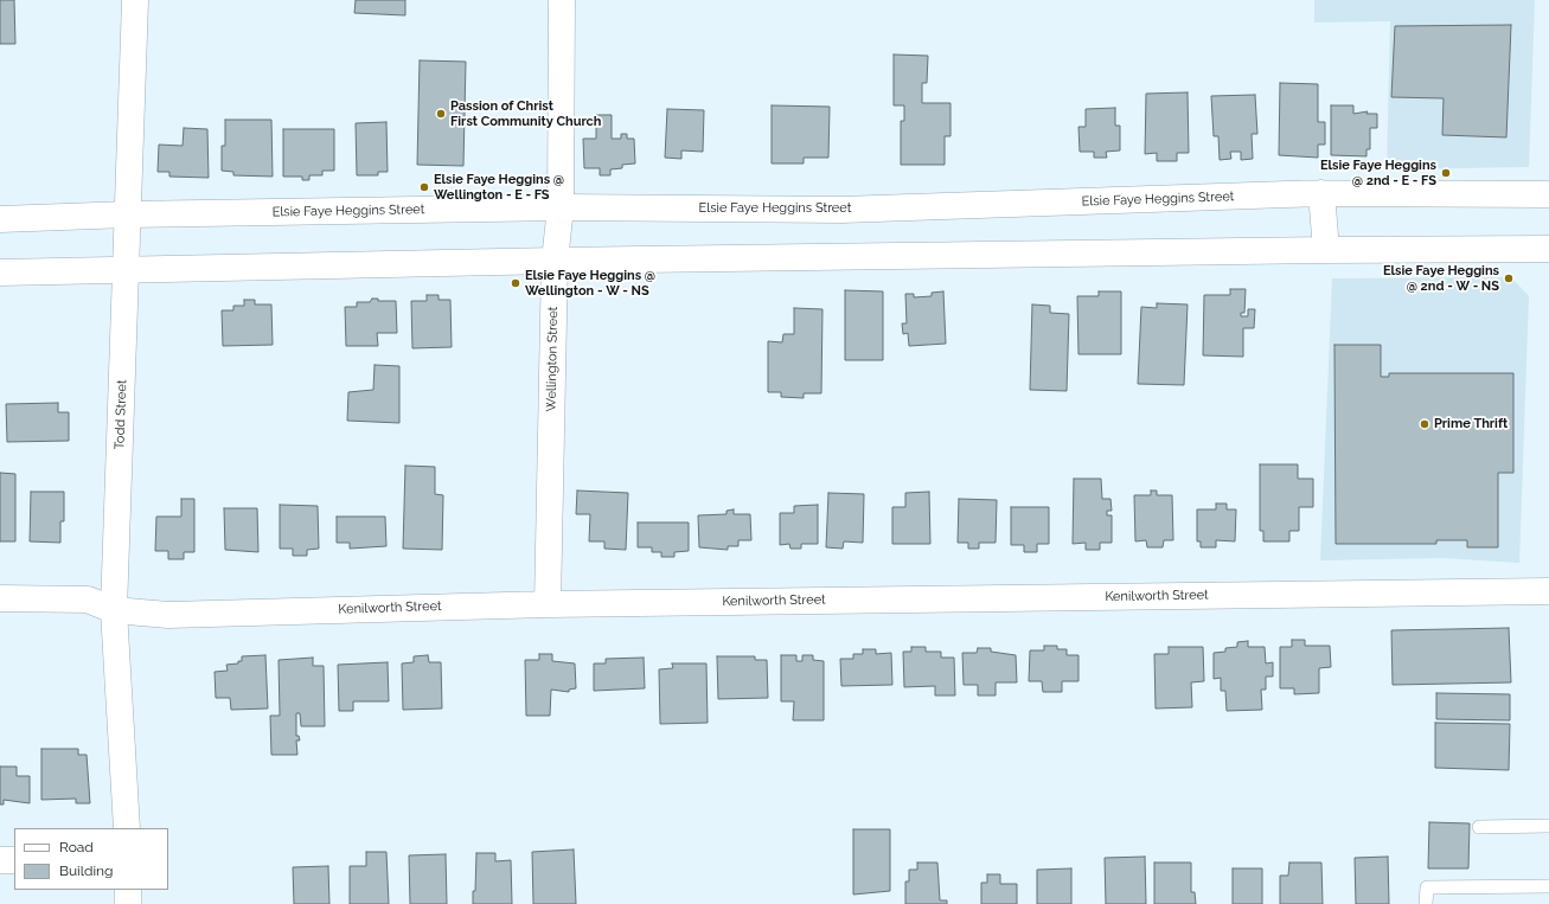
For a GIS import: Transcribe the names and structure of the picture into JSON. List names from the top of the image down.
{
  "streets": {
    "main road": [
      "Elsie Faye Heggins Street",
      "Wellington Street",
      "Todd Street",
      "Kenilworth Street"
    ]
  },
  "crossings": [
    ["Elsie Faye Heggins Street", "Wellington Street"],
    ["Elsie Faye Heggins Street", "Todd Street"],
    ["Wellington Street", "Kenilworth Street"],
    ["Todd Street", "Kenilworth Street"]
  ],
  "places": [
    "Passion of Christ First Community Church",
    "Elsie Faye Heggins @ 2nd - E - FS",
    "Elsie Faye Heggins @ Wellington - E - FS",
    "Elsie Faye Heggins @ 2nd - W - NS",
    "Elsie Faye Heggins @ Wellington - W - NS",
    "Prime Thrift"
  ],
  "legend": ["Road", "Building"]
}
